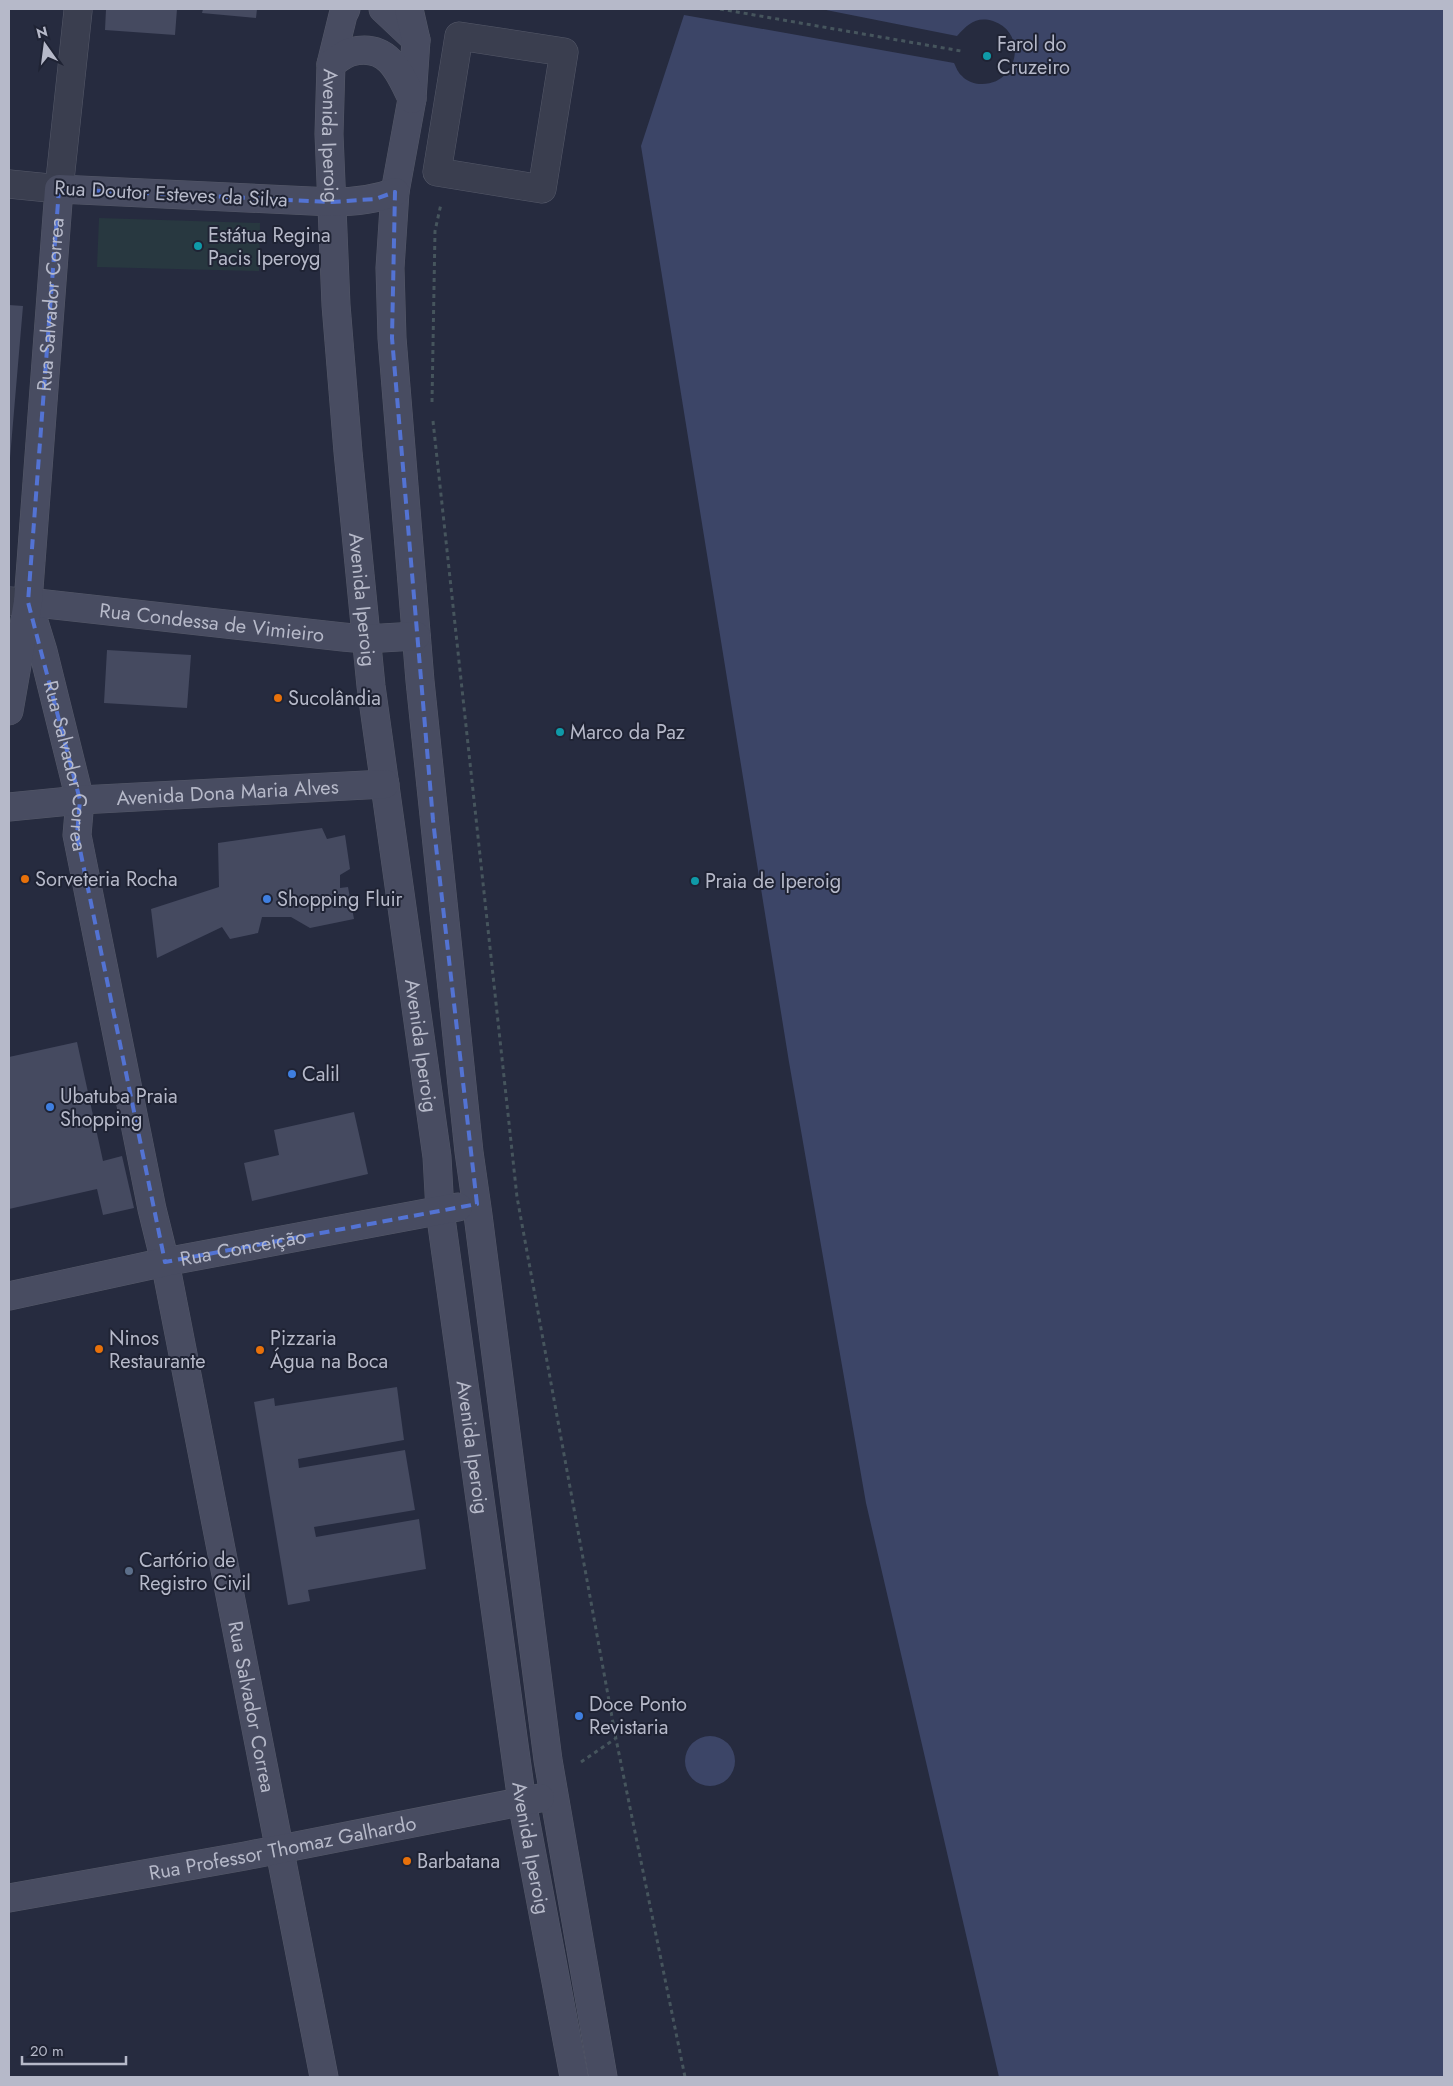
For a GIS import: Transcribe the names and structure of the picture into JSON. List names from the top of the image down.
{
  "streets": {
    "main road": [
      "Avenida Iperoig",
      "Rua Doutor Esteves da Silva",
      "Rua Salvador Correa",
      "Rua Condessa de Vimieiro",
      "Avenida Dona Maria Alves",
      "Rua Conceição",
      "Rua Professor Thomaz Galhardo"
    ]
  },
  "crossings": [
    ["Avenida Iperoig", "Rua Doutor Esteves da Silva"],
    ["Avenida Iperoig", "Rua Condessa de Vimieiro"],
    ["Avenida Iperoig", "Avenida Dona Maria Alves"],
    ["Avenida Iperoig", "Rua Conceição"],
    ["Avenida Iperoig", "Rua Professor Thomaz Galhardo"],
    ["Rua Doutor Esteves da Silva", "Rua Salvador Correa"],
    ["Rua Salvador Correa", "Rua Condessa de Vimieiro"],
    ["Rua Salvador Correa", "Avenida Dona Maria Alves"],
    ["Rua Salvador Correa", "Rua Conceição"],
    ["Rua Salvador Correa", "Rua Professor Thomaz Galhardo"]
  ],
  "places": [
    "Farol do Cruzeiro",
    "Estátua Regina Pacis Iperoyg",
    "Sucolândia",
    "Marco da Paz",
    "Sorveteria Rocha",
    "Praia de Iperoig",
    "Shopping Fluir",
    "Calil",
    "Ubatuba Praia Shopping",
    "Ninos Restaurante",
    "Pizzaria Água na Boca",
    "Cartório de Registro Civil",
    "Doce Ponto Revistaria",
    "Barbatana"
  ],
  "scale_bar": "20 m",
  "north": "top"
}
